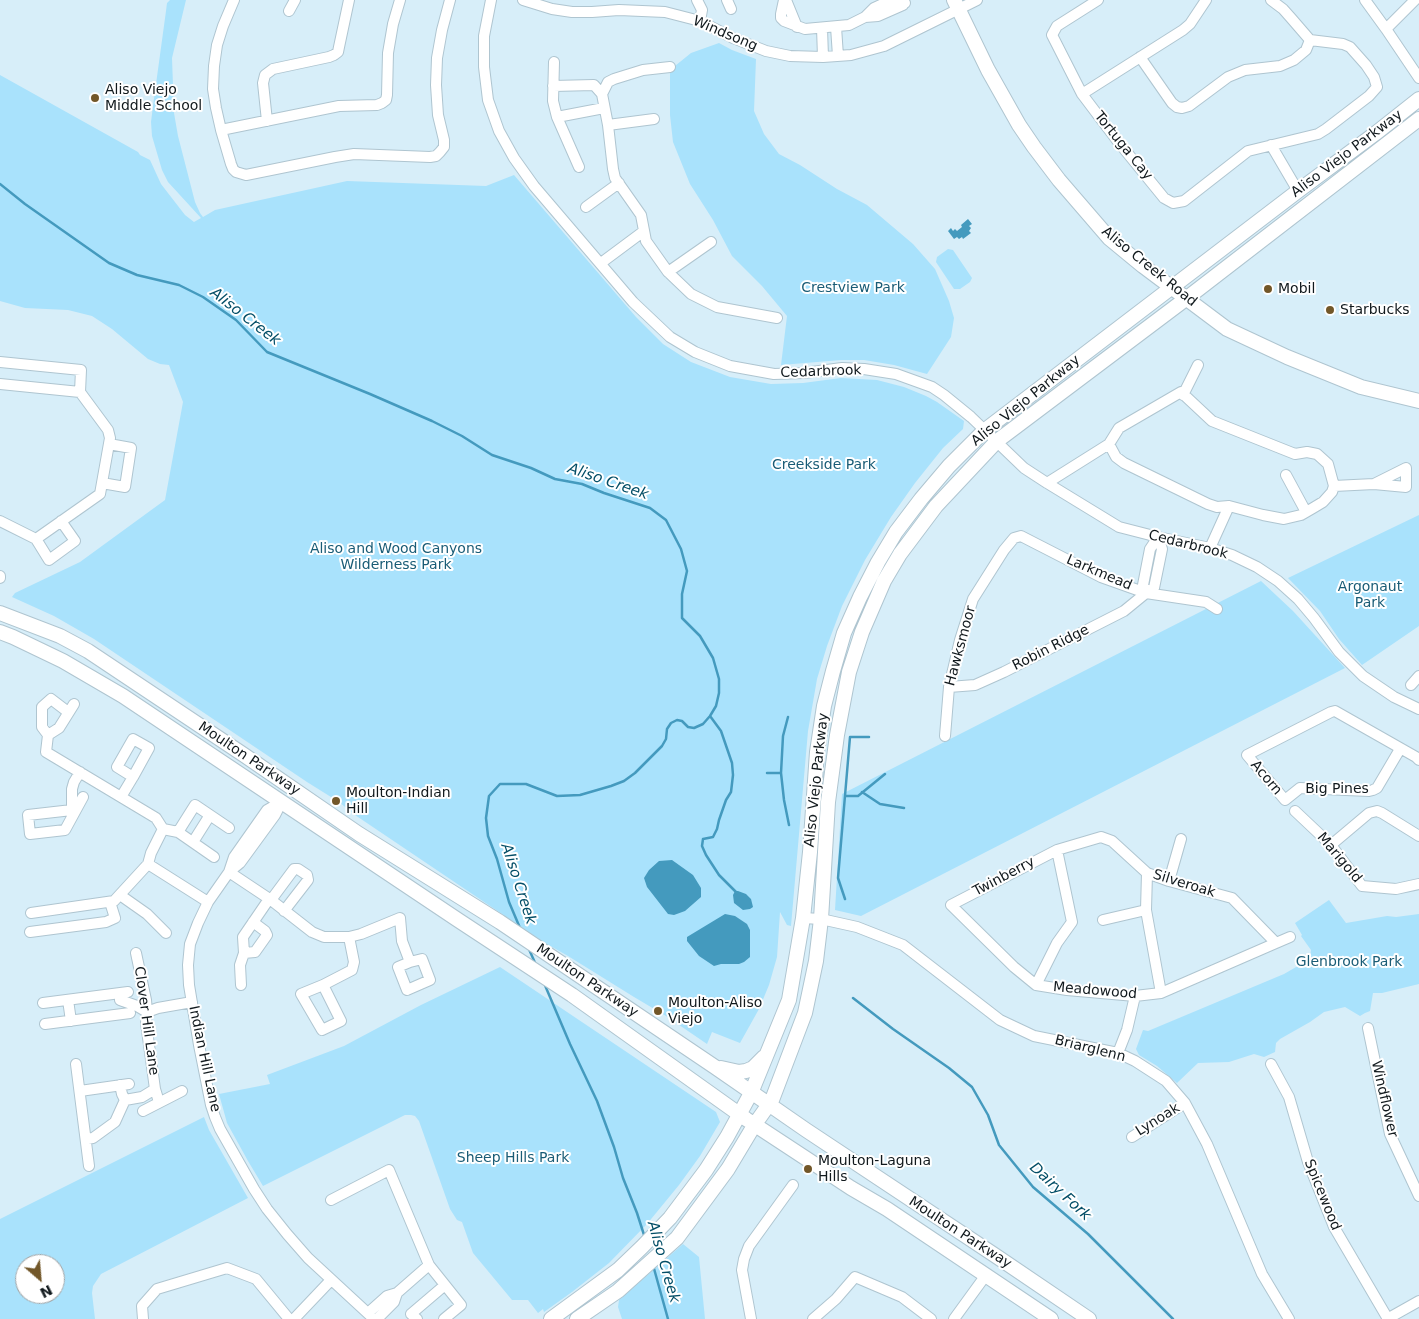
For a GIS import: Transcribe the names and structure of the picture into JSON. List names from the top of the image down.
{
  "streets": {
    "main road": ["Aliso Viejo Parkway", "Aliso Creek Road", "Moulton Parkway"],
    "street": [
      "Windsong",
      "Tortuga Cay",
      "Cedarbrook",
      "Larkmead",
      "Hawksmoor",
      "Robin Ridge",
      "Acorn",
      "Big Pines",
      "Marigold",
      "Twinberry",
      "Silveroak",
      "Meadowood",
      "Clover Hill Lane",
      "Briarglenn",
      "Indian Hill Lane",
      "Windflower",
      "Lynoak",
      "Spicewood"
    ]
  },
  "crossings": [
    ["Windsong", "Aliso Creek Road"],
    ["Aliso Viejo Parkway", "Aliso Creek Road"],
    ["Aliso Viejo Parkway", "Cedarbrook"],
    ["Aliso Viejo Parkway", "Moulton Parkway"],
    ["Aliso Viejo Parkway", "Briarglenn"],
    ["Cedarbrook", "Robin Ridge"],
    ["Larkmead", "Hawksmoor"],
    ["Larkmead", "Robin Ridge"],
    ["Hawksmoor", "Robin Ridge"],
    ["Moulton Parkway", "Indian Hill Lane"],
    ["Acorn", "Big Pines"],
    ["Twinberry", "Silveroak"],
    ["Twinberry", "Meadowood"],
    ["Silveroak", "Meadowood"],
    ["Briarglenn", "Lynoak"]
  ],
  "water": ["Aliso Creek", "Dairy Fork"],
  "parks": [
    "Crestview Park",
    "Creekside Park",
    "Aliso and Wood Canyons Wilderness Park",
    "Argonaut Park",
    "Glenbrook Park",
    "Sheep Hills Park"
  ],
  "places": [
    "Aliso Viejo Middle School",
    "Mobil",
    "Starbucks",
    "Moulton-Indian Hill",
    "Moulton-Aliso Viejo",
    "Moulton-Laguna Hills"
  ],
  "north": "bottom right"
}
